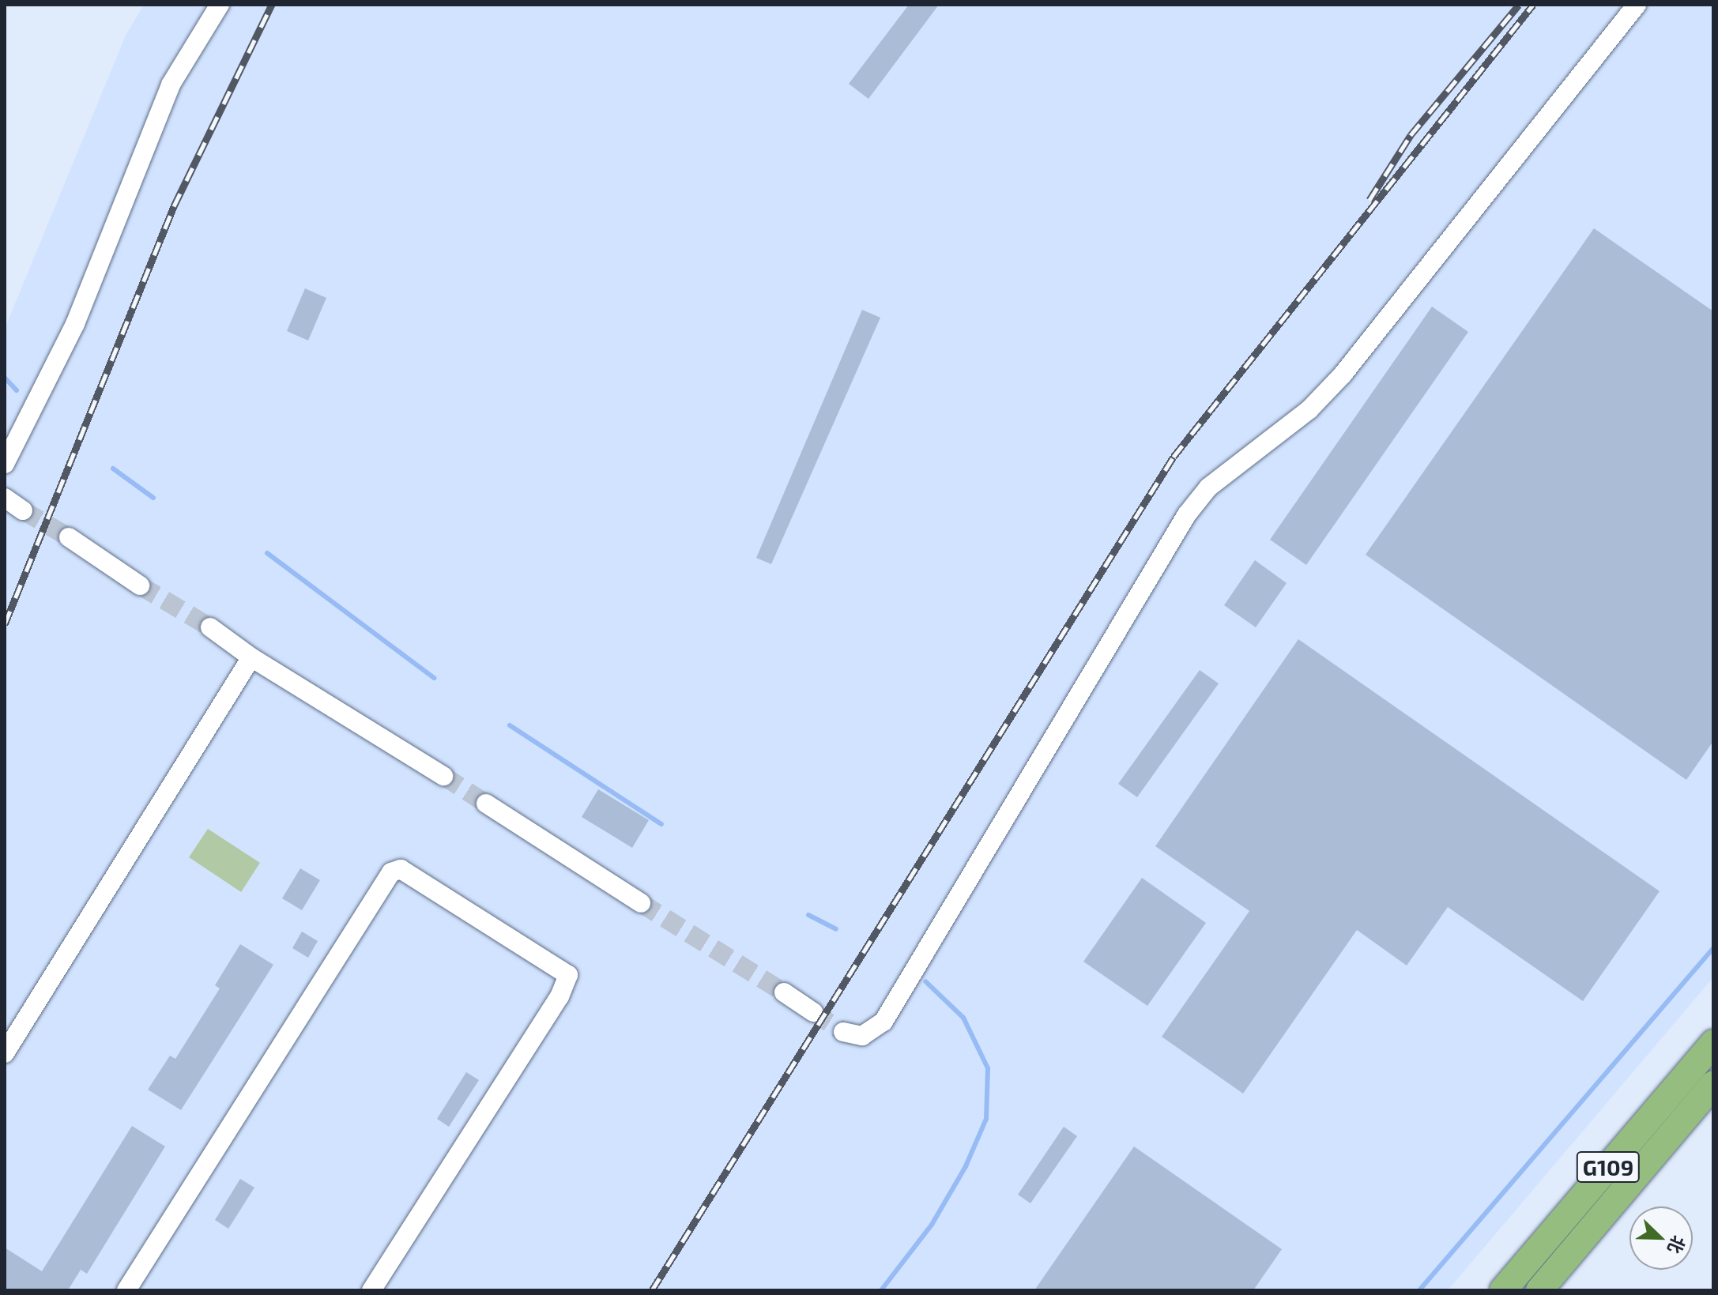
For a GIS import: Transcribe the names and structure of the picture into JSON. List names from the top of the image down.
{
  "streets": {
    "highway": ["G109"]
  },
  "north": "bottom right"
}
